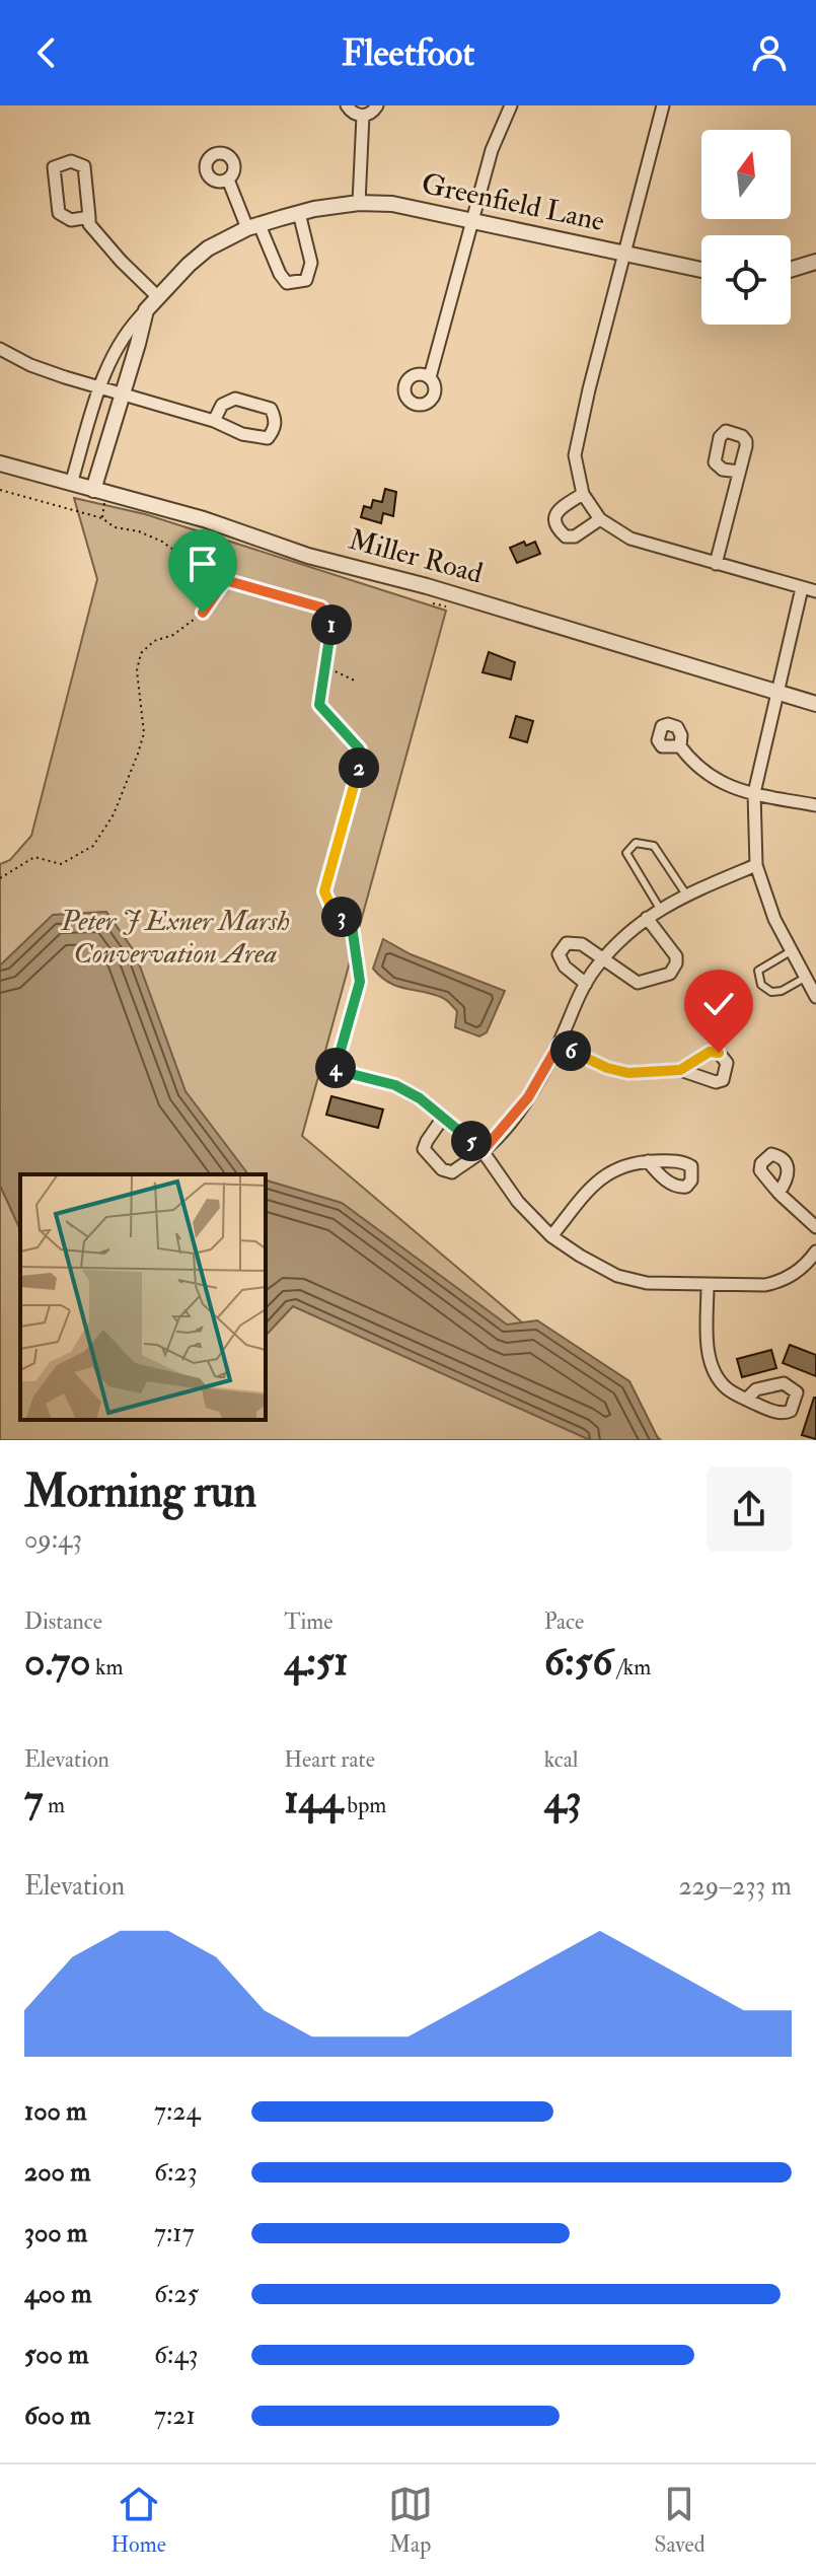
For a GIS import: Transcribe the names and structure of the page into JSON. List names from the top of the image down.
{
  "streets": {
    "street": ["Greenfield Lane", "Miller Road"]
  },
  "crossings": [
    ["Greenfield Lane", "Miller Road"]
  ],
  "parks": ["Peter J Exner Marsh Convervation Area"],
  "north": "top",
  "page": {
    "header": "Fleetfoot",
    "pins": [
      "1",
      "2",
      "3",
      "6",
      "4",
      "5"
    ],
    "heading": ["Morning run", "09:43"],
    "stats": [
      ["Distance", "0.70 km"],
      ["Time", "4:51"],
      ["Pace", "6:56 /km"],
      ["Elevation", "7 m"],
      ["Heart rate", "144 bpm"],
      ["kcal", "43"]
    ],
    "chart": ["Elevation", "229–233 m"],
    "list": [
      {
        "name": "100 m",
        "note": "7:24"
      },
      {
        "name": "200 m",
        "note": "6:23"
      },
      {
        "name": "300 m",
        "note": "7:17"
      },
      {
        "name": "400 m",
        "note": "6:25"
      },
      {
        "name": "500 m",
        "note": "6:43"
      },
      {
        "name": "600 m",
        "note": "7:21"
      }
    ],
    "tabs": ["Home", "Map", "Saved"]
  }
}
